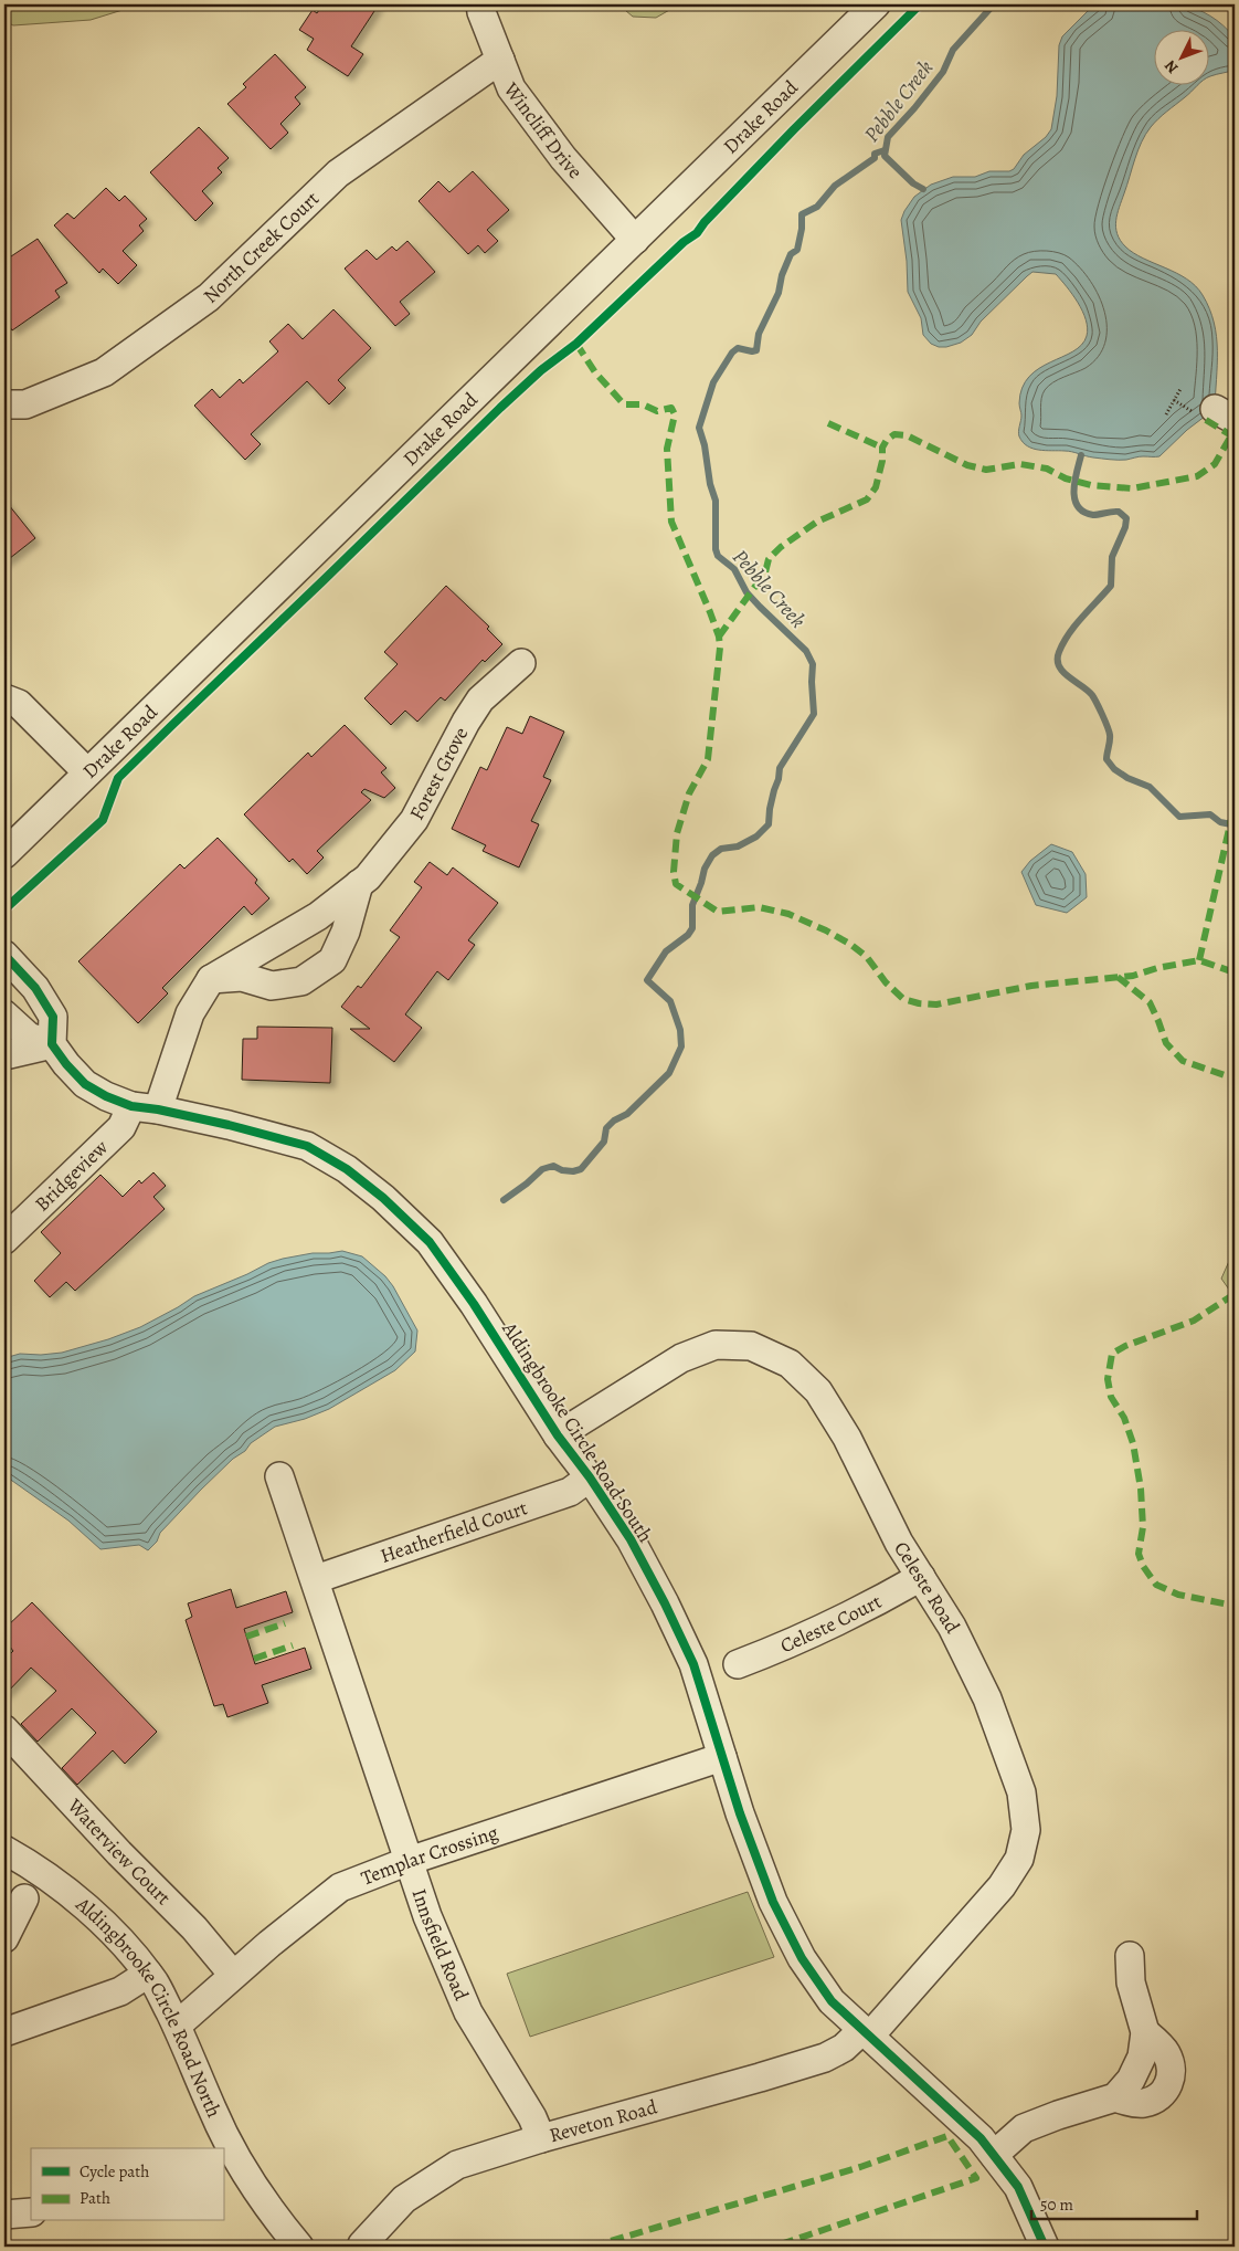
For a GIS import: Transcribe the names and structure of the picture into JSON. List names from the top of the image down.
{
  "streets": {
    "street": [
      "Drake Road",
      "Wincliff Drive",
      "North Creek Court",
      "Forest Grove",
      "Bridgeview",
      "Aldingbrooke Circle Road South",
      "Heatherfield Court",
      "Celeste Road",
      "Celeste Court",
      "Waterview Court",
      "Templar Crossing",
      "Innsfield Road",
      "Aldingbrooke Circle Road North",
      "Reveton Road"
    ]
  },
  "crossings": [
    ["Drake Road", "Wincliff Drive"],
    ["Wincliff Drive", "North Creek Court"],
    ["Forest Grove", "Bridgeview"],
    ["Forest Grove", "Aldingbrooke Circle Road South"],
    ["Bridgeview", "Aldingbrooke Circle Road South"],
    ["Aldingbrooke Circle Road South", "Heatherfield Court"],
    ["Aldingbrooke Circle Road South", "Celeste Road"],
    ["Aldingbrooke Circle Road South", "Templar Crossing"],
    ["Aldingbrooke Circle Road South", "Reveton Road"],
    ["Heatherfield Court", "Innsfield Road"],
    ["Celeste Road", "Celeste Court"],
    ["Celeste Road", "Reveton Road"],
    ["Waterview Court", "Templar Crossing"],
    ["Templar Crossing", "Innsfield Road"],
    ["Templar Crossing", "Aldingbrooke Circle Road North"],
    ["Innsfield Road", "Reveton Road"]
  ],
  "water": ["Pebble Creek"],
  "legend": ["Cycle path", "Path"],
  "scale_bar": "50 m",
  "north": "bottom left"
}
